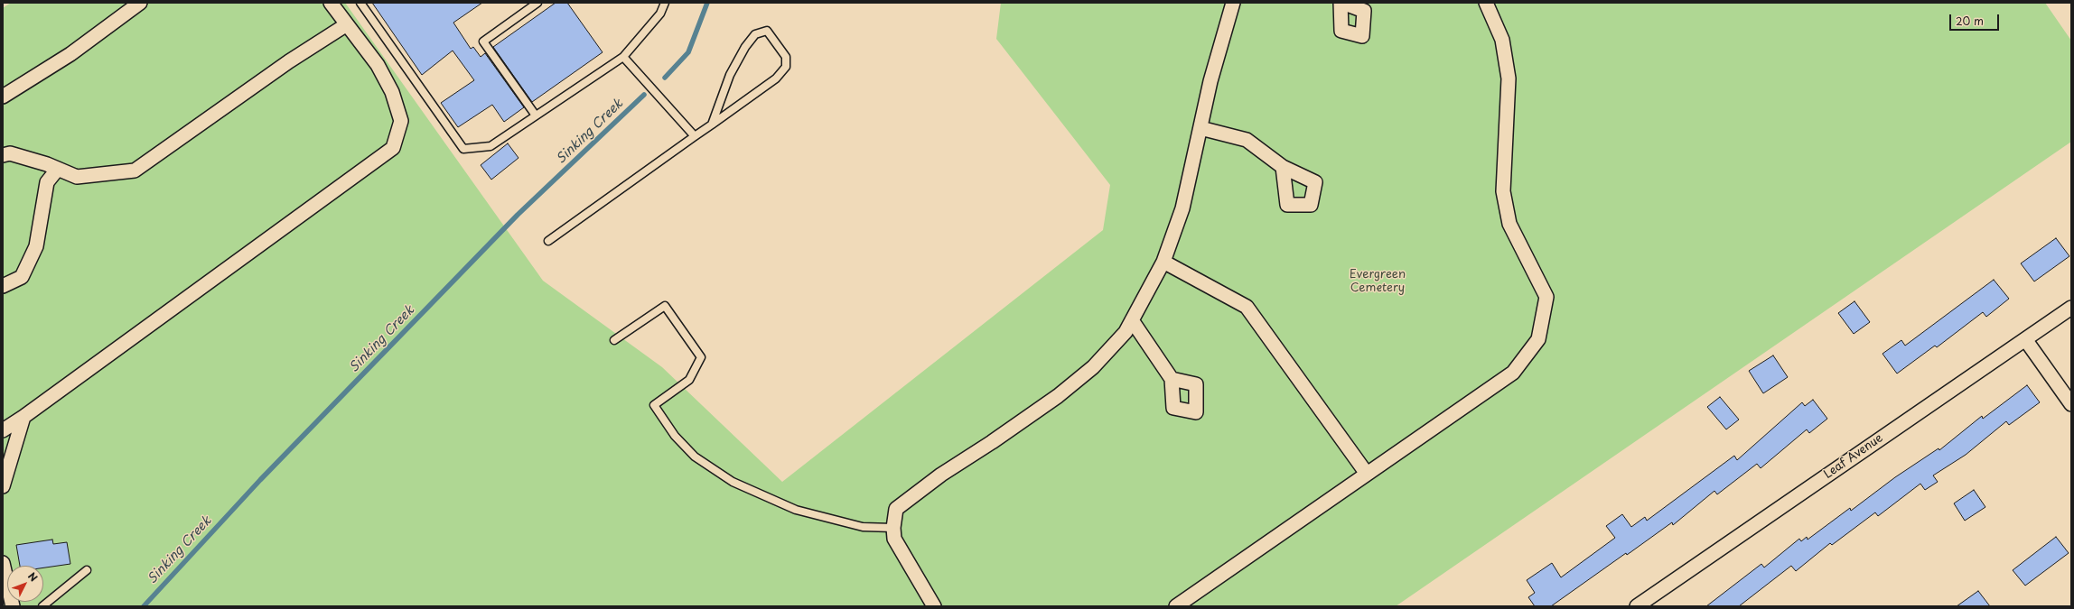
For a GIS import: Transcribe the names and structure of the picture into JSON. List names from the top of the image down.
{
  "streets": {
    "street": ["Leaf Avenue"]
  },
  "water": ["Sinking Creek"],
  "parks": ["Evergreen Cemetery"],
  "scale_bar": "20 m",
  "north": "top right"
}
